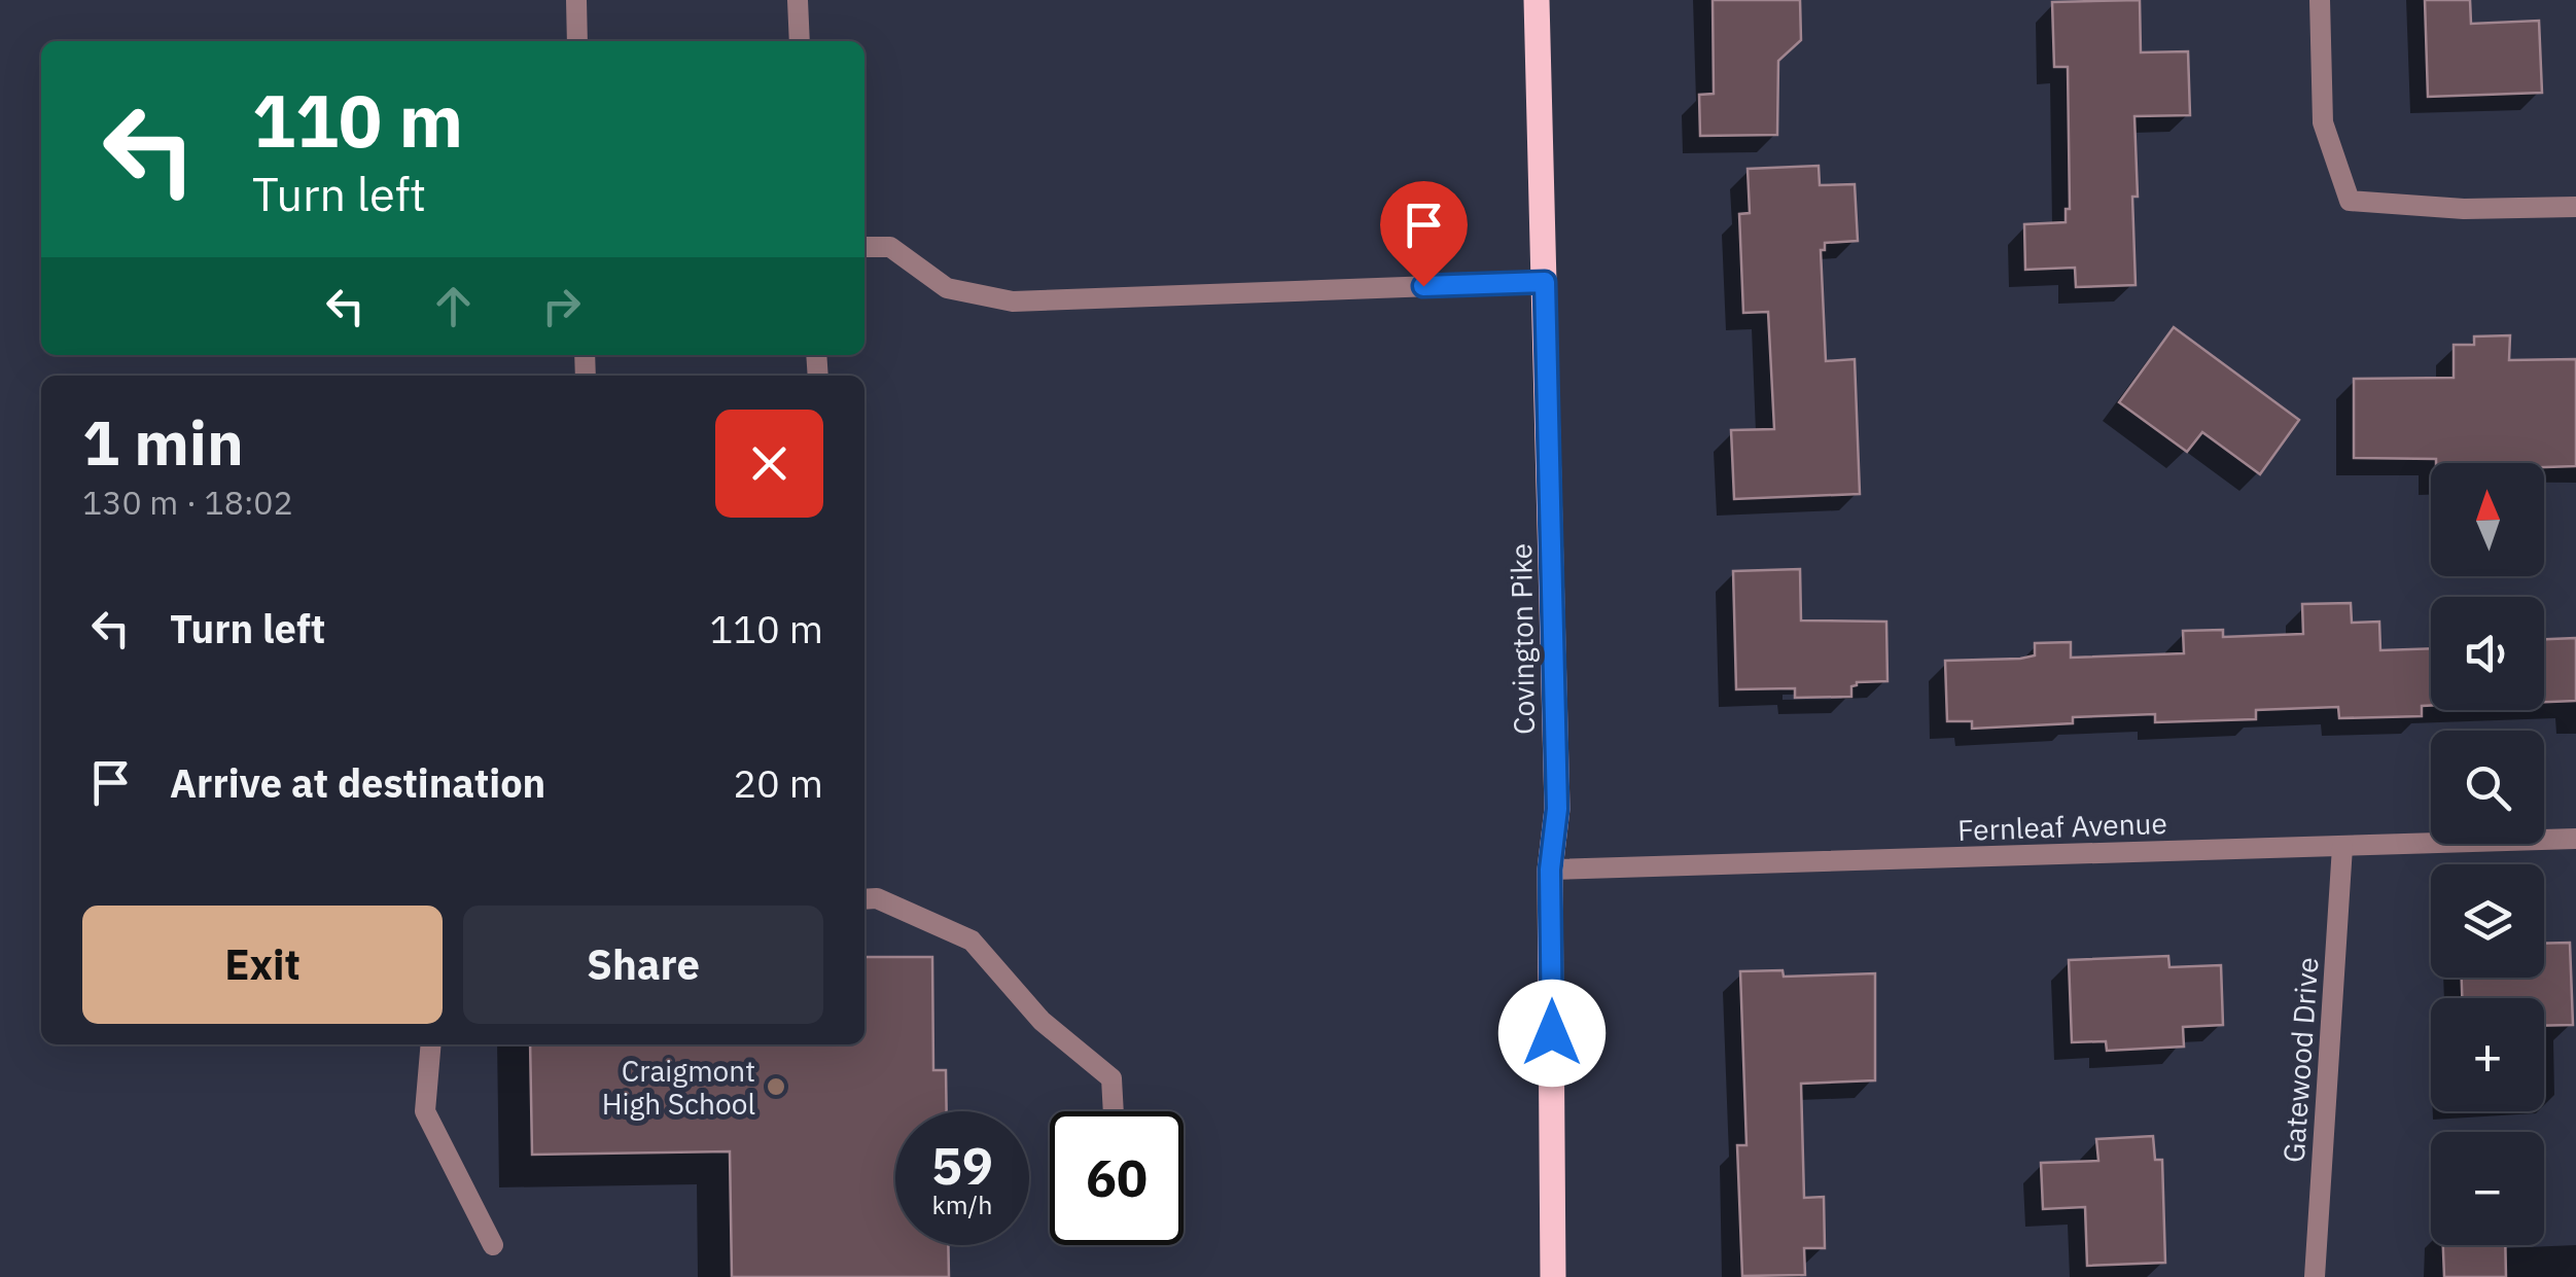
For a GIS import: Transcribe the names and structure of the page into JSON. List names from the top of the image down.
{
  "streets": {
    "main road": ["Covington Pike"],
    "street": ["Fernleaf Avenue", "Gatewood Drive"]
  },
  "crossings": [
    ["Covington Pike", "Fernleaf Avenue"],
    ["Fernleaf Avenue", "Gatewood Drive"]
  ],
  "places": ["Craigmont High School"],
  "north": "top",
  "page": {
    "turn": ["110 m", "Turn left"],
    "heading": ["1 min", "130 m · 18:02"],
    "map_buttons": ["+", "−"],
    "list": [
      {
        "name": "Turn left",
        "value": "110 m"
      },
      {
        "name": "Arrive at destination",
        "value": "20 m"
      }
    ],
    "buttons": ["Exit", "Share"],
    "speed": "59 km/h",
    "limit": "60"
  }
}
